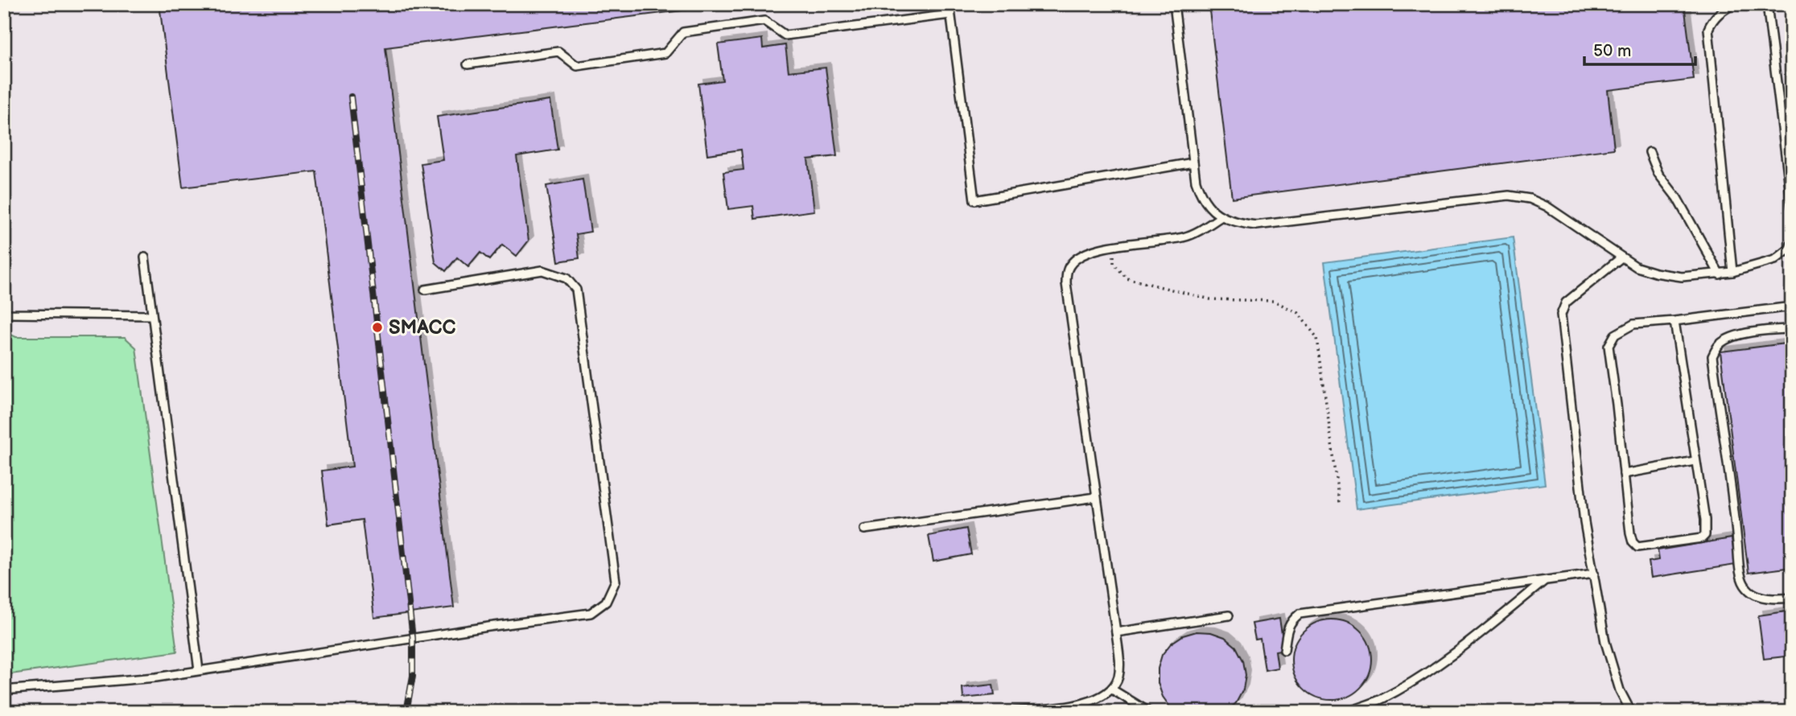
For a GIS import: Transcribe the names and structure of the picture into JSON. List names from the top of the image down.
{
  "places": ["SMACC"],
  "scale_bar": "50 m"
}
